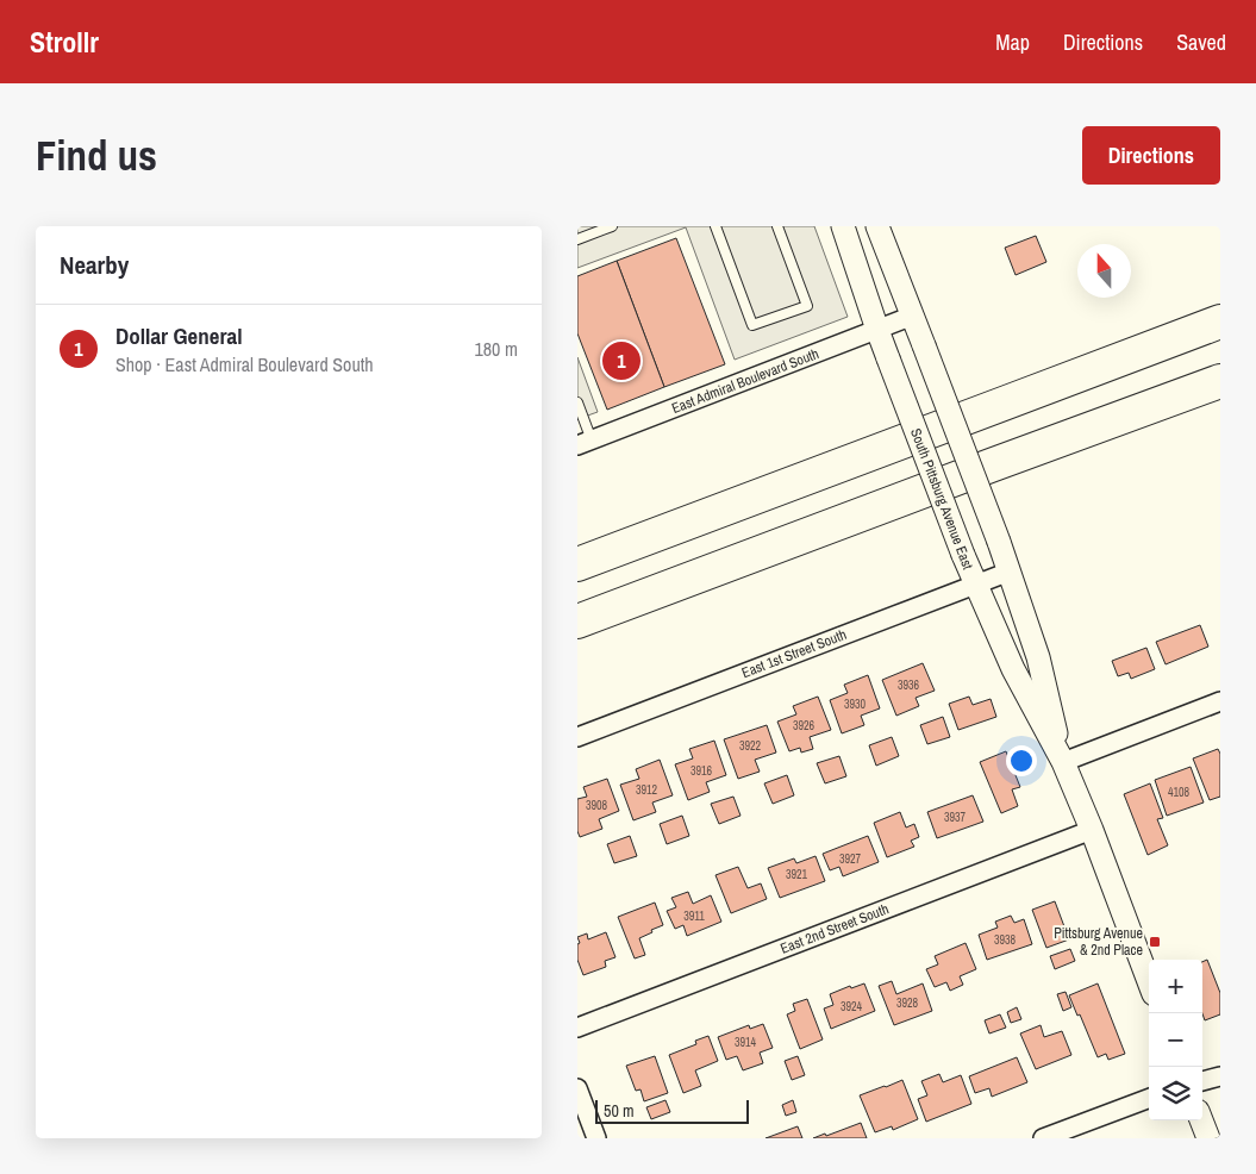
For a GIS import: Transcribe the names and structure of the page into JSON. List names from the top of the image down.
{
  "streets": {
    "street": [
      "East Admiral Boulevard South",
      "South Pittsburg Avenue East",
      "East 1st Street South",
      "East 2nd Street South"
    ]
  },
  "crossings": [
    ["East Admiral Boulevard South", "South Pittsburg Avenue East"],
    ["South Pittsburg Avenue East", "East 1st Street South"],
    ["South Pittsburg Avenue East", "East 2nd Street South"]
  ],
  "places": {
    "transit": ["Pittsburg Avenue & 2nd Place"]
  },
  "house_numbers": [
    "3936",
    "3930",
    "3926",
    "3922",
    "3916",
    "3912",
    "4108",
    "3908",
    "3937",
    "3927",
    "3921",
    "3911",
    "3938",
    "3928",
    "3924",
    "3914"
  ],
  "scale_bar": "50 m",
  "north": "top",
  "page": {
    "header": "Strollr",
    "nav": ["Map", "Directions", "Saved"],
    "buttons": "Directions",
    "title": "Find us",
    "heading": "Nearby",
    "list": [
      {
        "mark": "1",
        "name": "Dollar General",
        "note": "Shop · East Admiral Boulevard South",
        "value": "180 m"
      }
    ],
    "pins": "1",
    "map_buttons": ["+", "−"],
    "scale": "50 m"
  }
}
